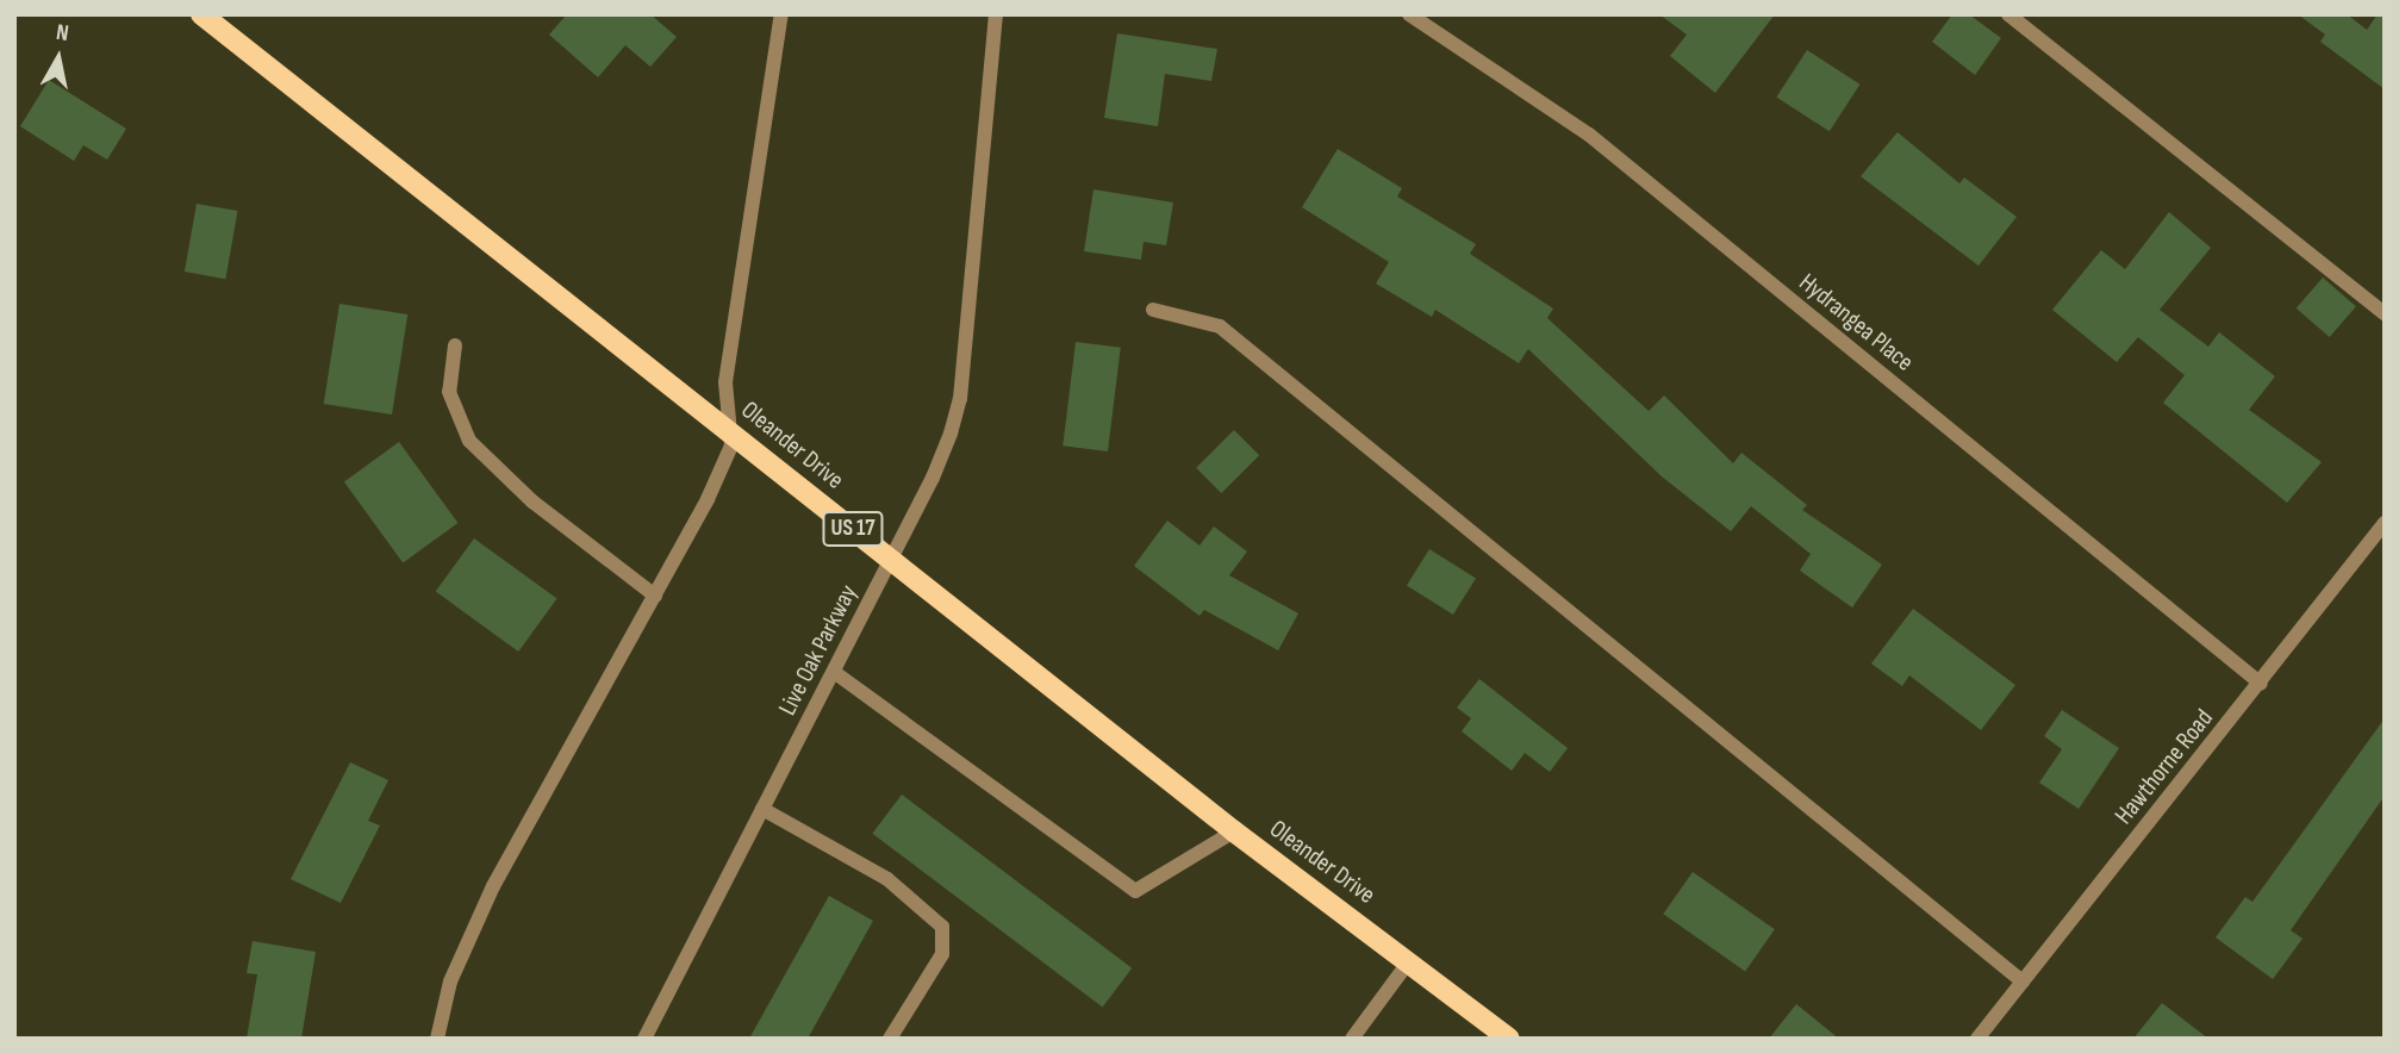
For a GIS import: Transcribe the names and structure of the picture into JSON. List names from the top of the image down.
{
  "streets": {
    "main road": ["Oleander Drive", "US 17"],
    "street": ["Hydrangea Place", "Live Oak Parkway", "Hawthorne Road"]
  },
  "crossings": [
    ["Hydrangea Place", "Hawthorne Road"],
    ["Oleander Drive", "Live Oak Parkway"]
  ],
  "north": "top"
}
